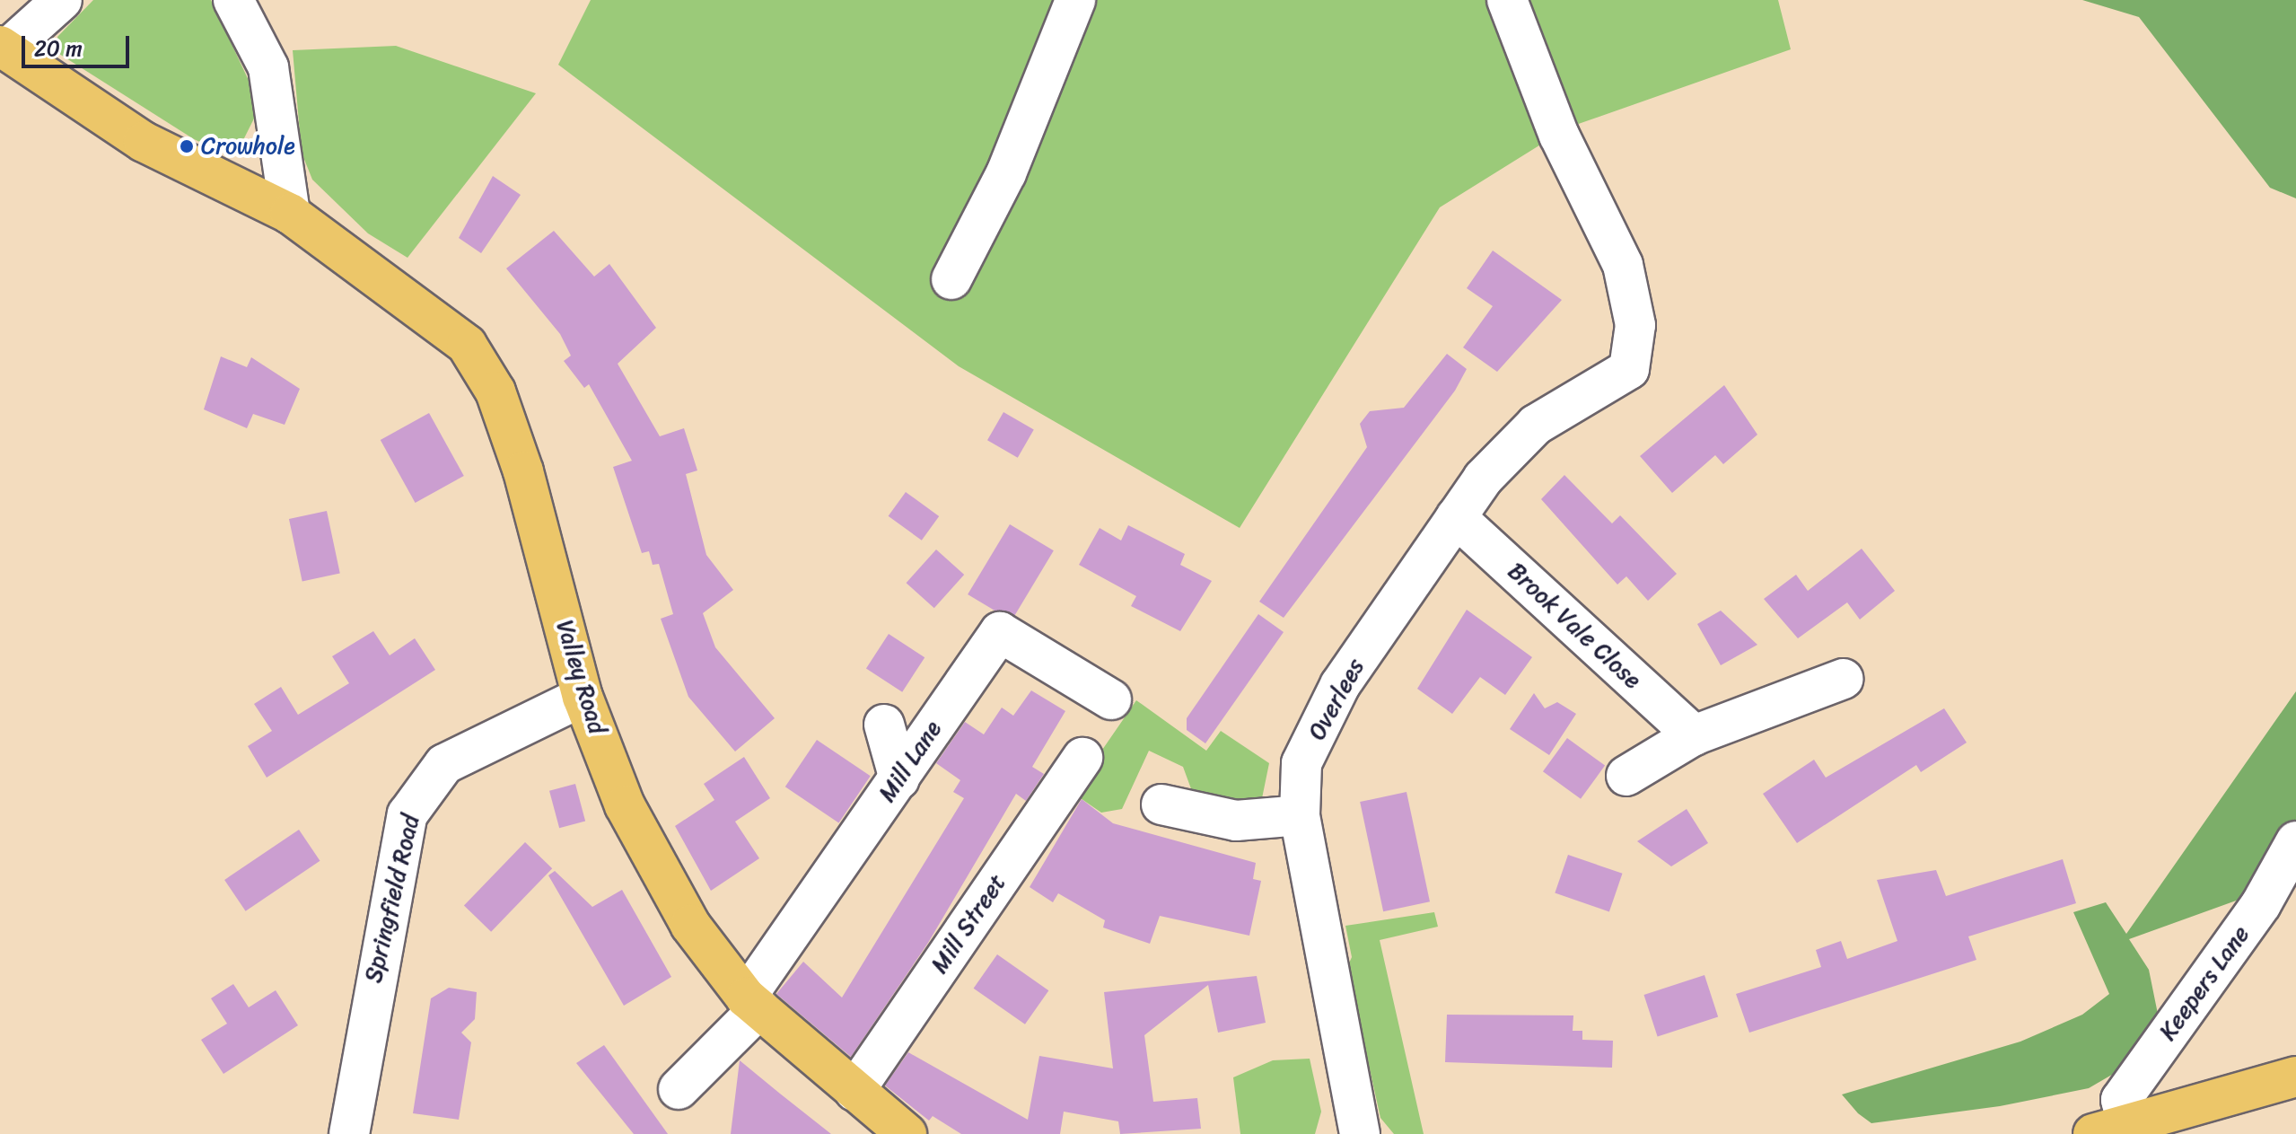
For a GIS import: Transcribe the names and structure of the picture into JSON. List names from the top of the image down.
{
  "streets": {
    "main road": ["Valley Road"],
    "street": [
      "Brook Vale Close",
      "Overlees",
      "Mill Lane",
      "Springfield Road",
      "Mill Street",
      "Keepers Lane"
    ]
  },
  "crossings": [
    ["Brook Vale Close", "Overlees"],
    ["Valley Road", "Mill Lane"],
    ["Valley Road", "Springfield Road"],
    ["Valley Road", "Mill Street"]
  ],
  "places": ["Crowhole"],
  "scale_bar": "20 m"
}
